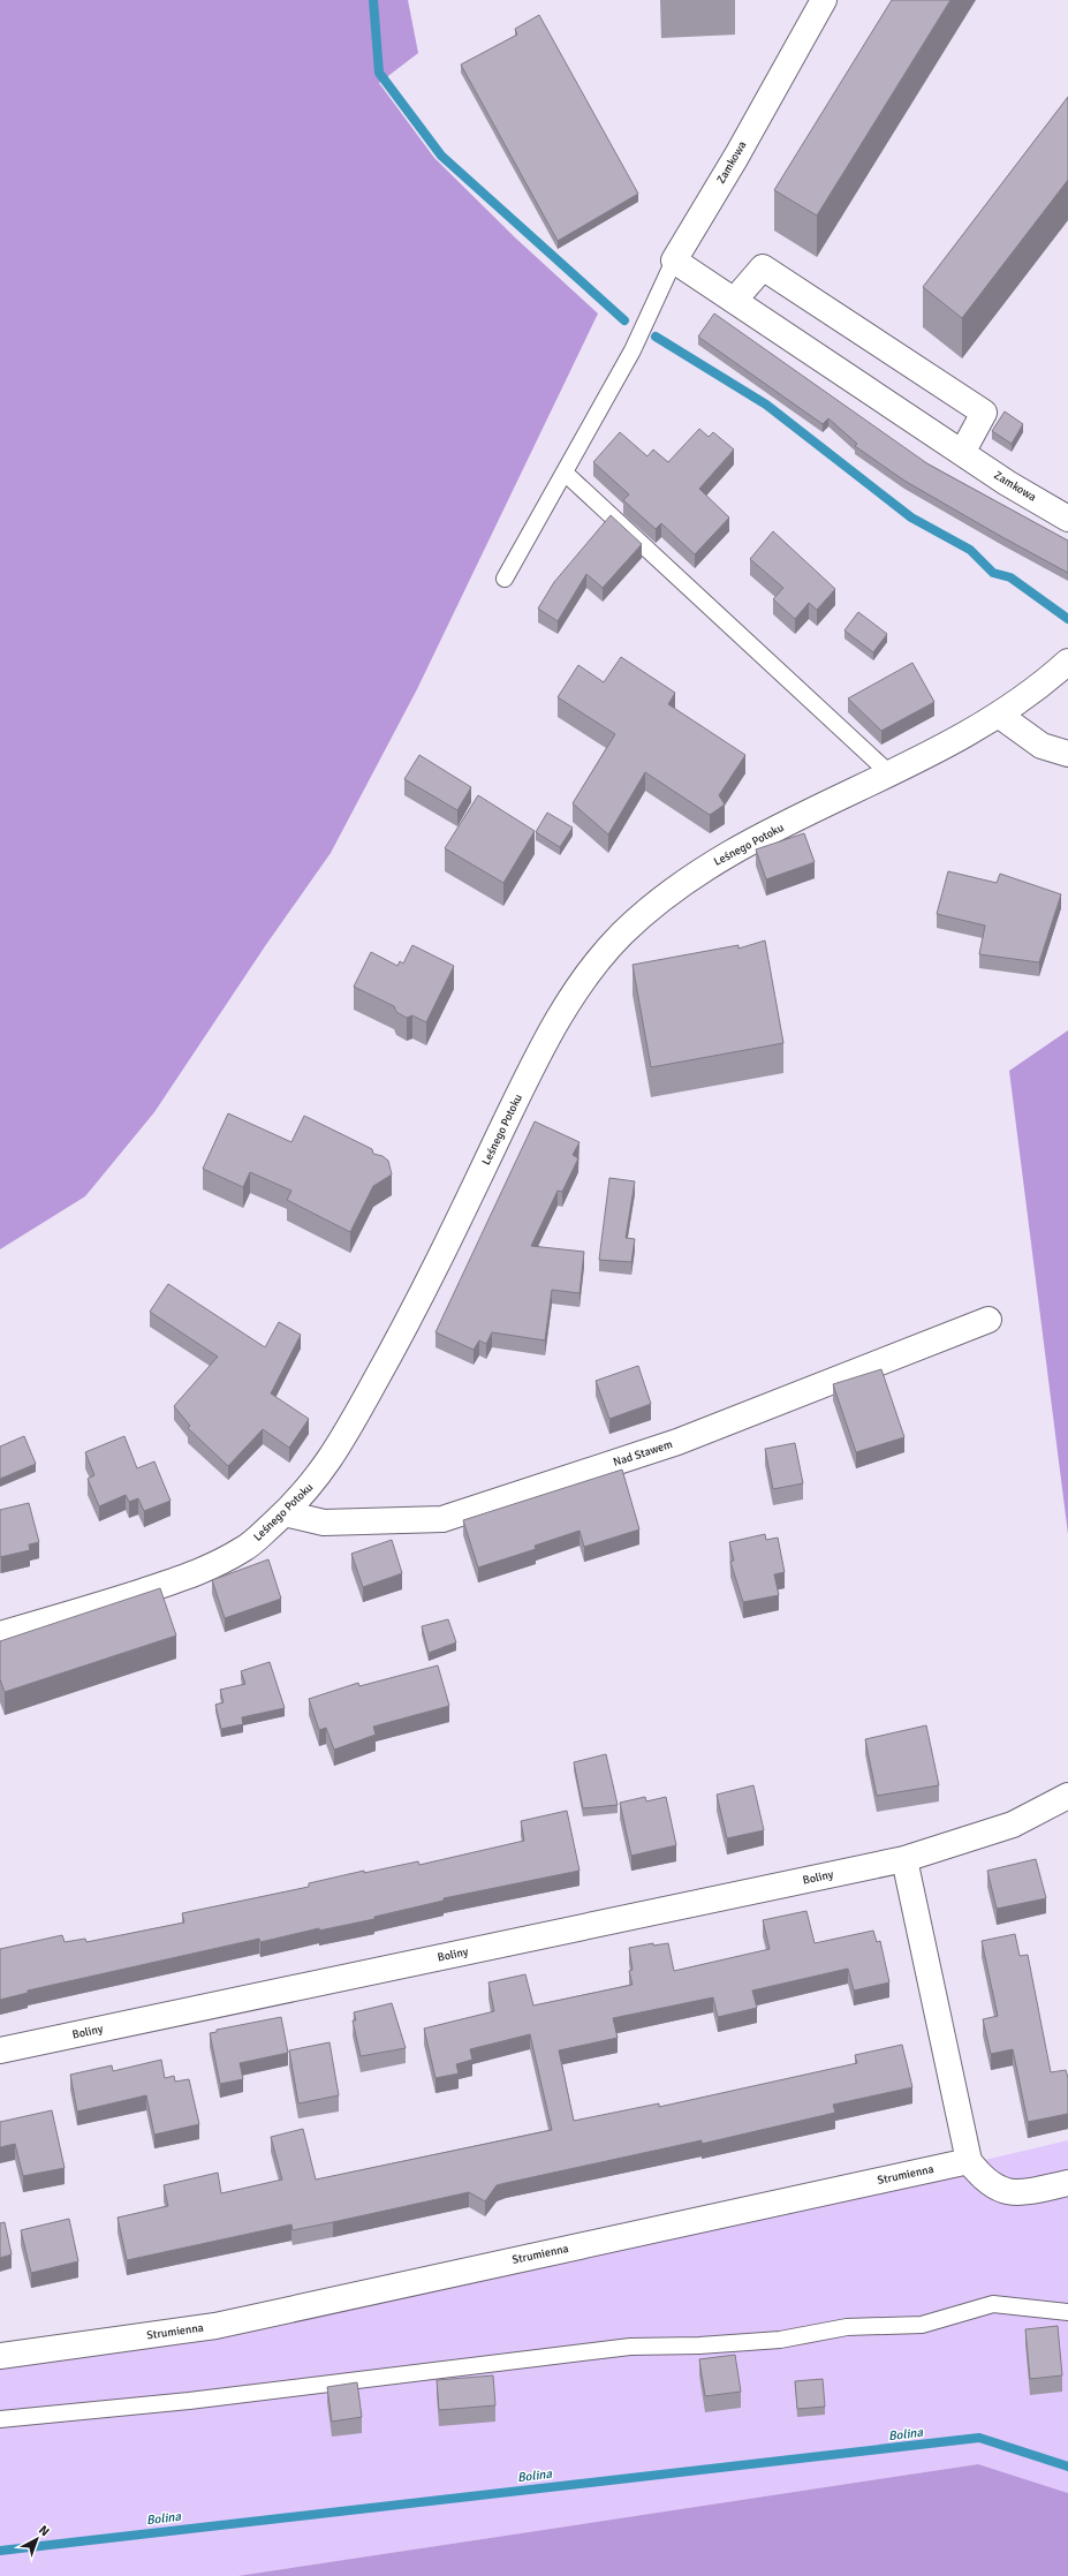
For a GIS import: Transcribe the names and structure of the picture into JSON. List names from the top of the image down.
{
  "streets": {
    "street": [
      "Zamkowa",
      "Leśnego Potoku",
      "Nad Stawem",
      "Boliny",
      "Strumienna"
    ]
  },
  "crossings": [
    ["Leśnego Potoku", "Nad Stawem"]
  ],
  "water": ["Bolina"],
  "north": "top right"
}
